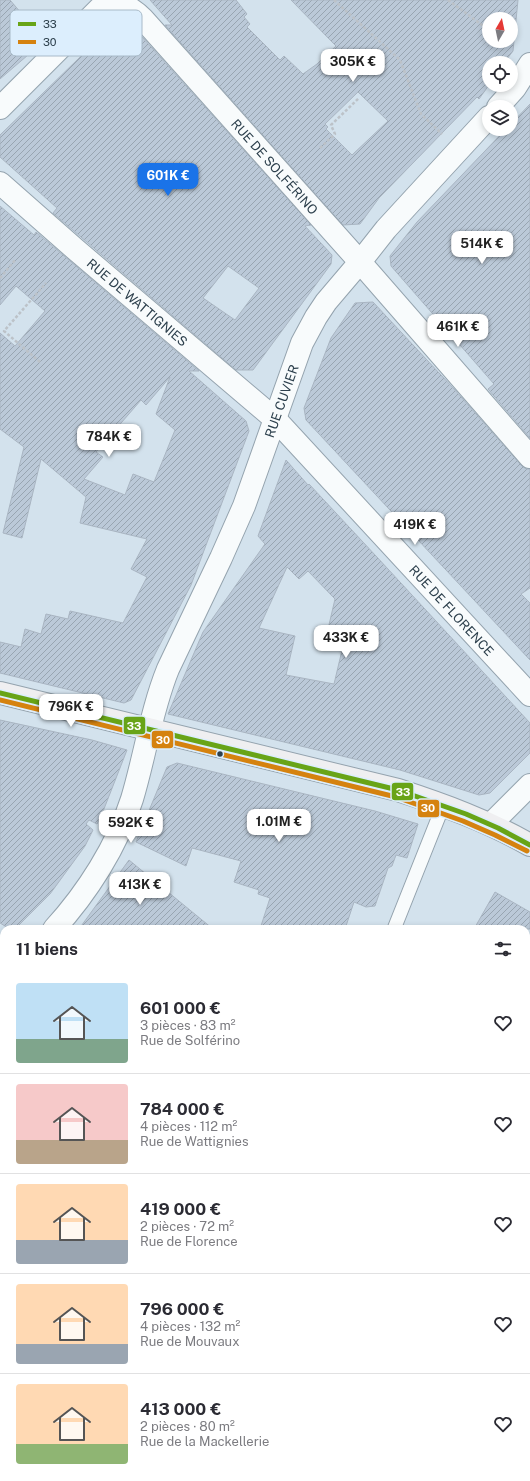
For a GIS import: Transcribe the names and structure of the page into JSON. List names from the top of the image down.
{
  "streets": {
    "street": [
      "RUE DE SOLFÉRINO",
      "RUE DE WATTIGNIES",
      "RUE CUVIER",
      "RUE DE FLORENCE"
    ]
  },
  "crossings": [
    ["RUE DE SOLFÉRINO", "RUE CUVIER"],
    ["RUE DE WATTIGNIES", "RUE CUVIER"],
    ["RUE DE WATTIGNIES", "RUE DE FLORENCE"],
    ["RUE CUVIER", "RUE DE FLORENCE"]
  ],
  "lines": ["transit line 33", "transit line 30"],
  "legend": ["33", "30"],
  "north": "top",
  "page": {
    "price": [
      "305K €",
      "601K €",
      "514K €",
      "461K €",
      "784K €",
      "419K €",
      "433K €",
      "796K €",
      "1.01M €",
      "592K €",
      "413K €"
    ],
    "heading": "11 biens",
    "list": [
      {
        "name": "601 000 €",
        "note": "3 pièces · 83 m² · Rue de Solférino"
      },
      {
        "name": "784 000 €",
        "note": "4 pièces · 112 m² · Rue de Wattignies"
      },
      {
        "name": "419 000 €",
        "note": "2 pièces · 72 m² · Rue de Florence"
      },
      {
        "name": "796 000 €",
        "note": "4 pièces · 132 m² · Rue de Mouvaux"
      },
      {
        "name": "413 000 €",
        "note": "2 pièces · 80 m² · Rue de la Mackellerie"
      }
    ]
  }
}
